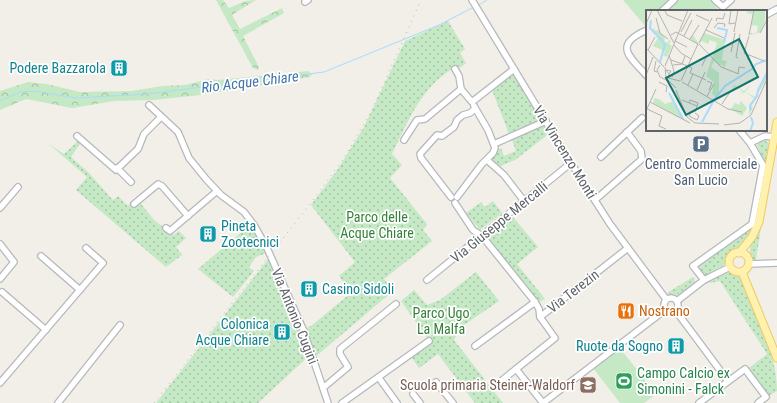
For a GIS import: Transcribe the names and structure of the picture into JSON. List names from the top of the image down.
{
  "streets": {
    "street": [
      "Via Vincenzo Monti",
      "Via Giuseppe Mercalli",
      "Via Terezin",
      "Via Antonio Cugini"
    ]
  },
  "crossings": [
    ["Via Vincenzo Monti", "Via Giuseppe Mercalli"],
    ["Via Vincenzo Monti", "Via Terezin"]
  ],
  "water": ["Rio Acque Chiare"],
  "parks": ["Parco delle Acque Chiare", "Parco Ugo La Malfa"],
  "places": {
    "building": [
      "Podere Bazzarola",
      "Pineta Zootecnici",
      "Casino Sidoli",
      "Colonica Acque Chiare",
      "Ruote da Sogno"
    ],
    "parking": ["Centro Commerciale San Lucio"],
    "restaurant": ["Nostrano"],
    "sports": ["Campo Calcio ex Simonini - Falck"],
    "school or university": ["Scuola primaria Steiner-Waldorf"]
  }
}
